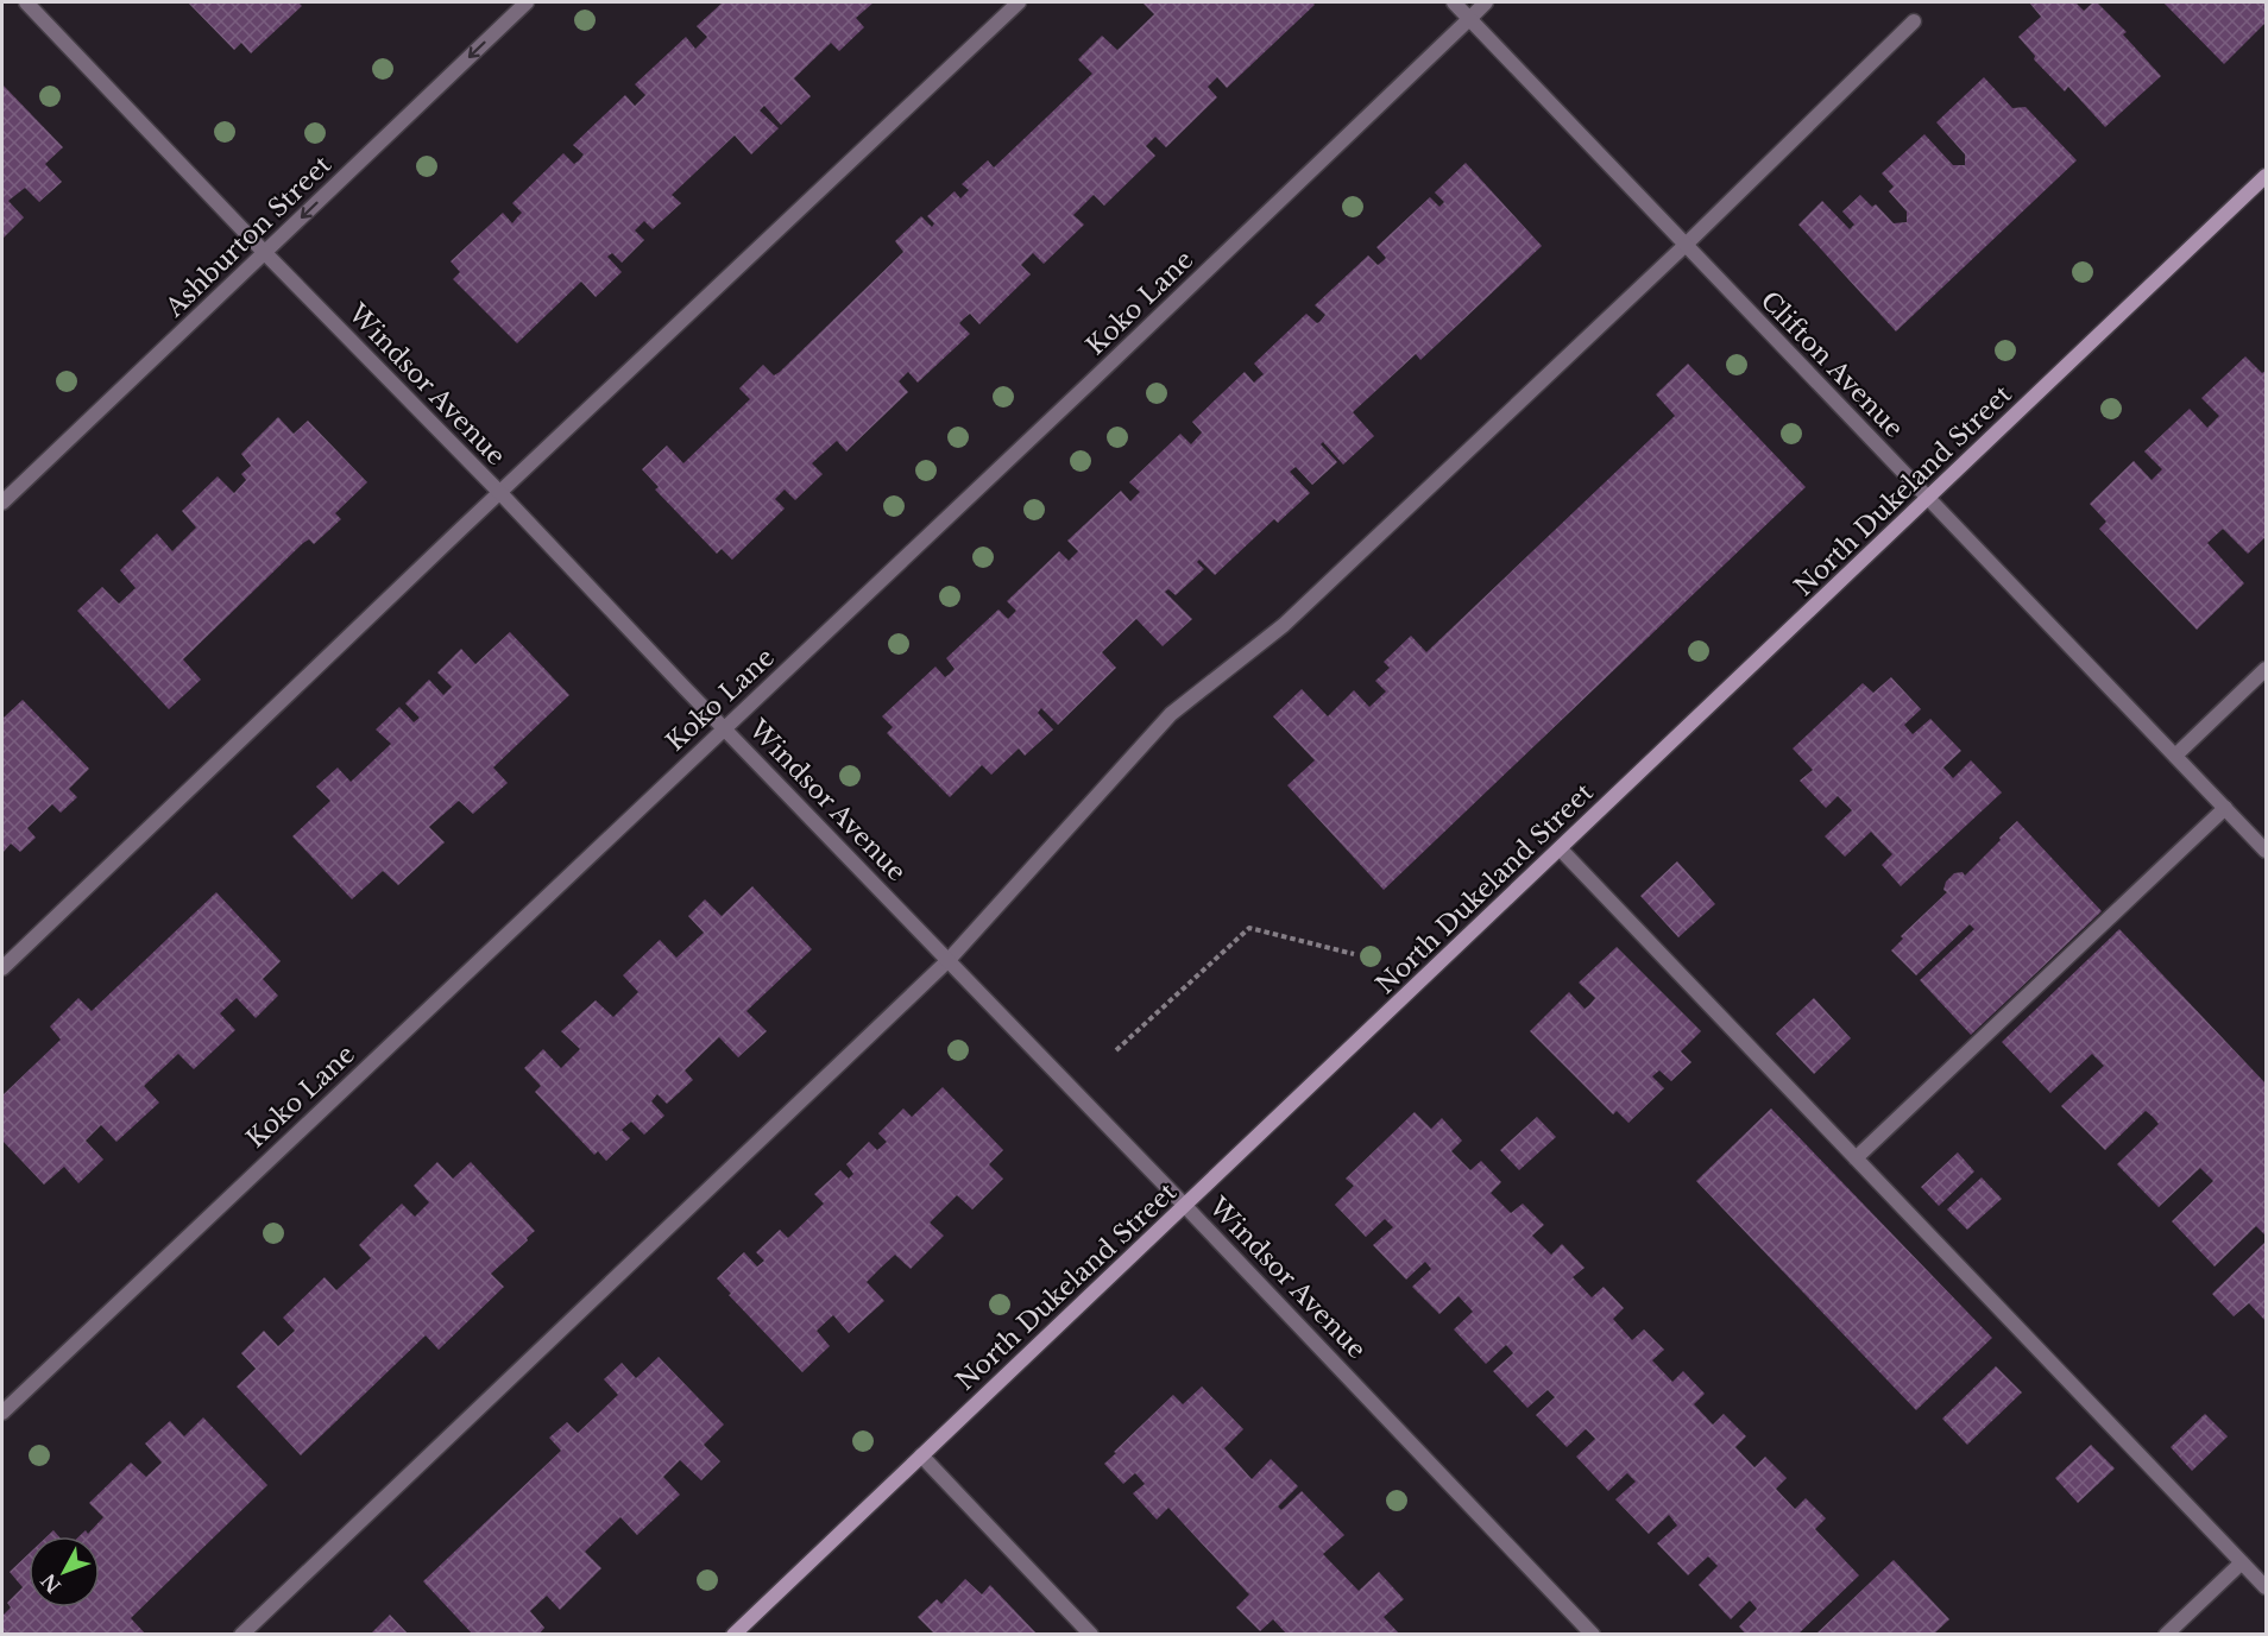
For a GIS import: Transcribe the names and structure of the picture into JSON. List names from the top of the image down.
{
  "streets": {
    "street": [
      "Ashburton Street",
      "Koko Lane",
      "Clifton Avenue",
      "Windsor Avenue",
      "North Dukeland Street"
    ]
  },
  "crossings": [
    ["Ashburton Street", "Windsor Avenue"],
    ["Koko Lane", "Clifton Avenue"],
    ["Koko Lane", "Windsor Avenue"],
    ["Clifton Avenue", "North Dukeland Street"],
    ["Windsor Avenue", "North Dukeland Street"]
  ],
  "one_way": ["Ashburton Street"],
  "north": "bottom left"
}
